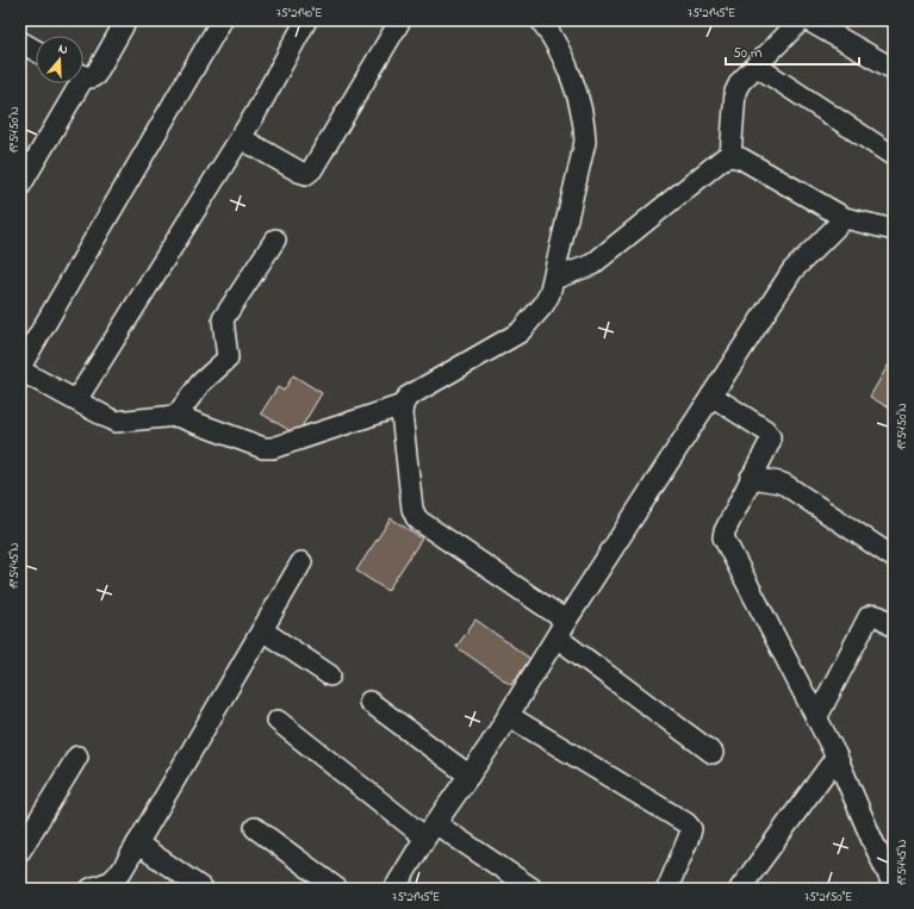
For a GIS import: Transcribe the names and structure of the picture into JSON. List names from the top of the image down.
{
  "scale_bar": "50 m",
  "north": "top",
  "coordinates": [
    "75°21'40\"E",
    "75°21'45\"E",
    "19°54'50\"N",
    "19°54'45\"N",
    "75°21'50\"E"
  ]
}
